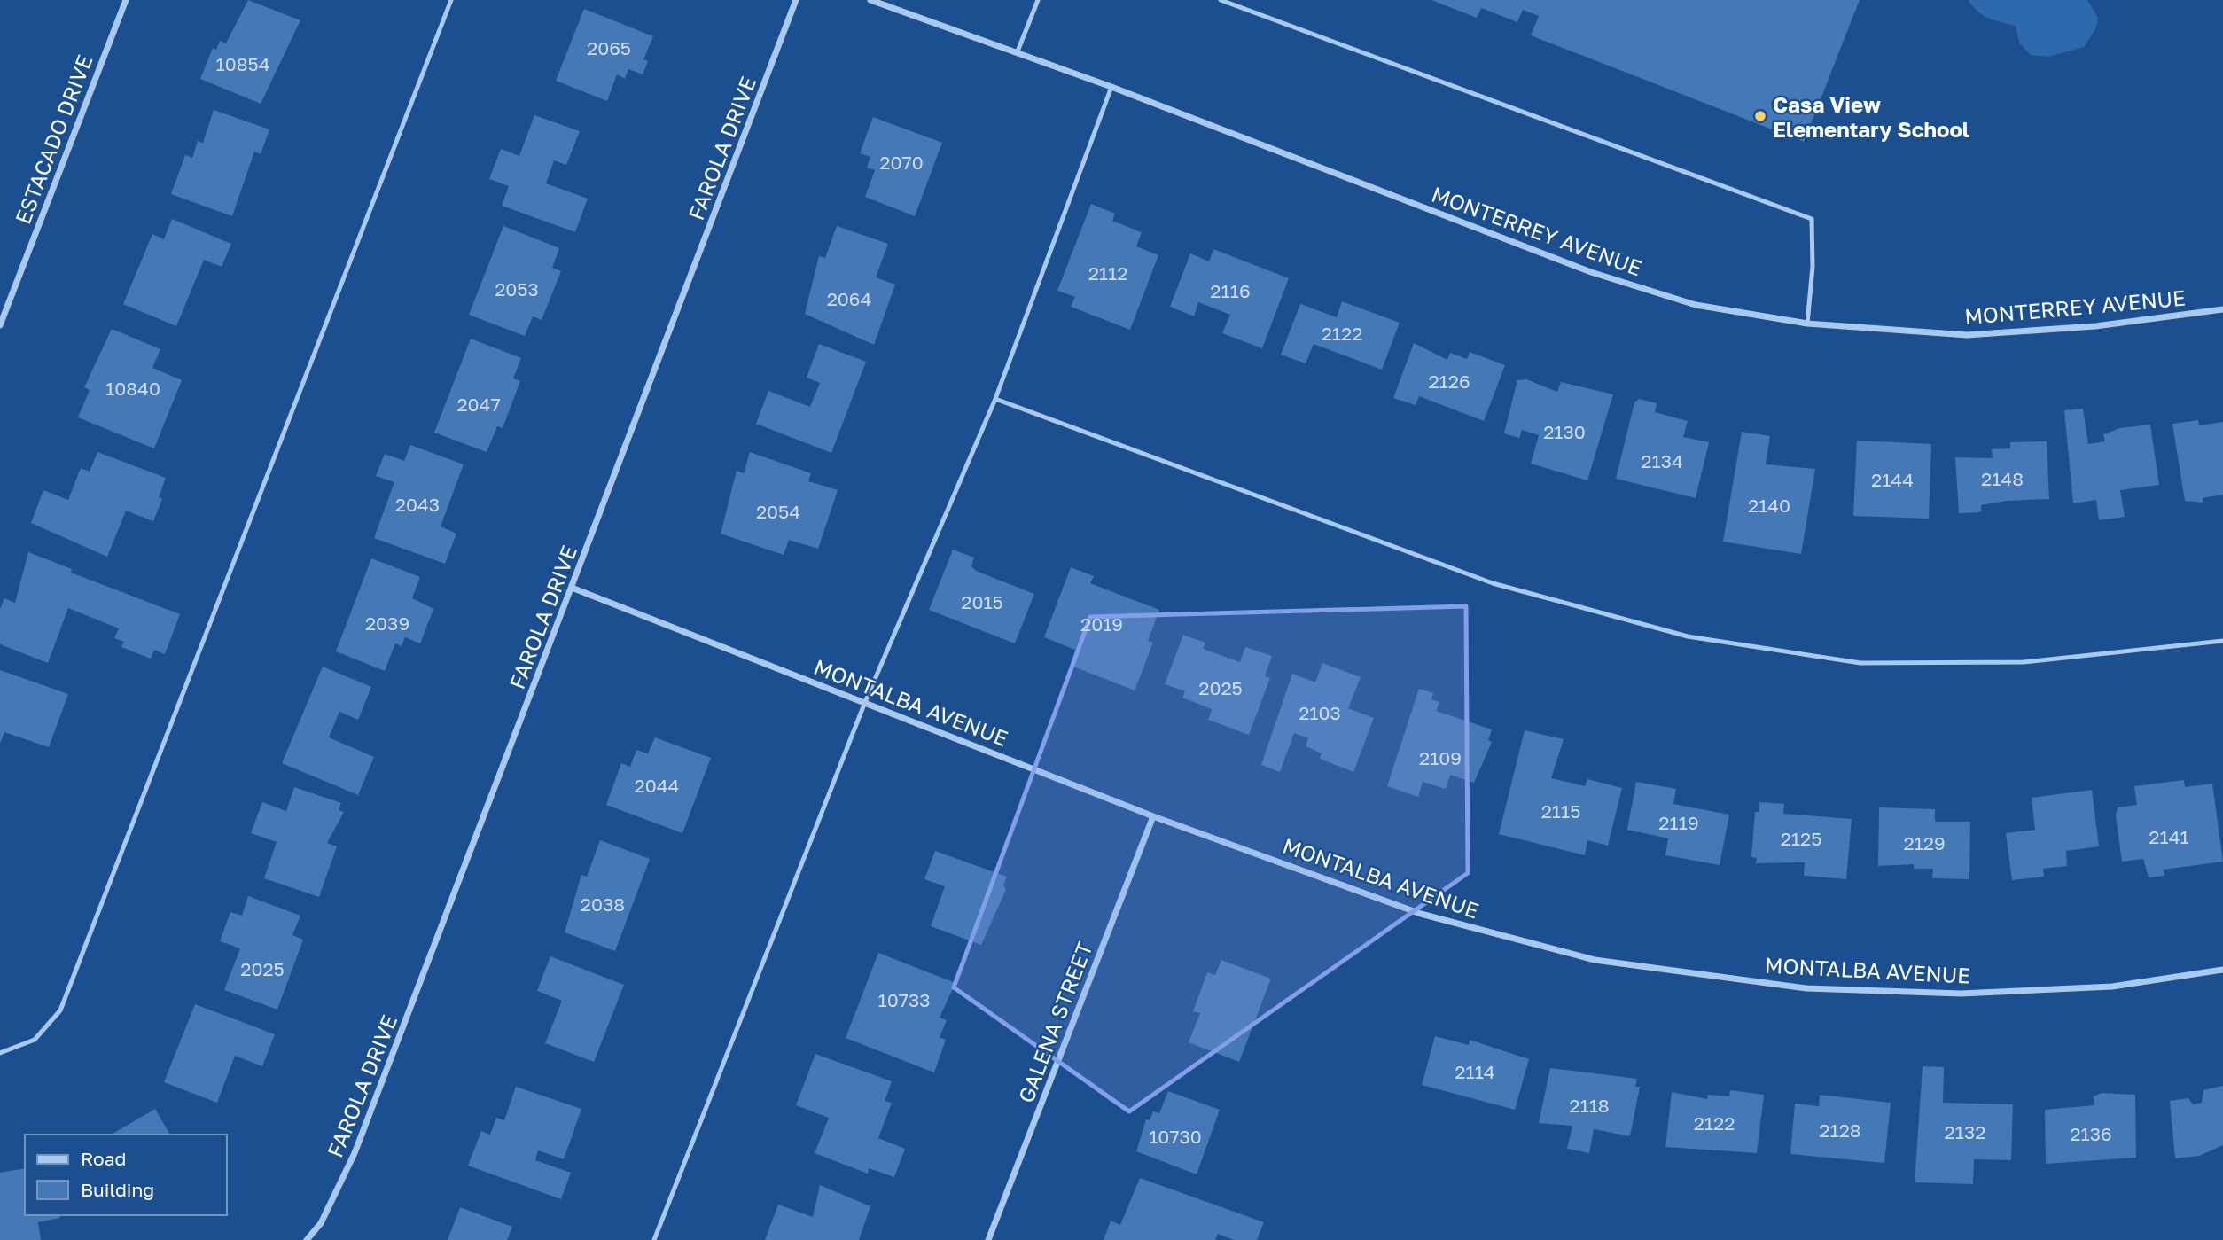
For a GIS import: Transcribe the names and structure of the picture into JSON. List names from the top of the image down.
{
  "streets": {
    "street": [
      "ESTACADO DRIVE",
      "FAROLA DRIVE",
      "MONTERREY AVENUE",
      "MONTALBA AVENUE",
      "GALENA STREET"
    ]
  },
  "crossings": [
    ["FAROLA DRIVE", "MONTALBA AVENUE"],
    ["MONTALBA AVENUE", "GALENA STREET"]
  ],
  "places": ["Casa View Elementary School"],
  "house_numbers": [
    "2065",
    "10854",
    "2070",
    "2112",
    "2053",
    "2116",
    "2064",
    "2122",
    "2126",
    "10840",
    "2047",
    "2130",
    "2134",
    "2148",
    "2144",
    "2043",
    "2140",
    "2054",
    "2015",
    "2039",
    "2019",
    "2025",
    "2103",
    "2109",
    "2044",
    "2115",
    "2119",
    "2141",
    "2125",
    "2129",
    "2038",
    "2025",
    "10733",
    "2114",
    "2118",
    "2122",
    "2128",
    "2132",
    "2136",
    "10730"
  ],
  "legend": ["Road", "Building"]
}
